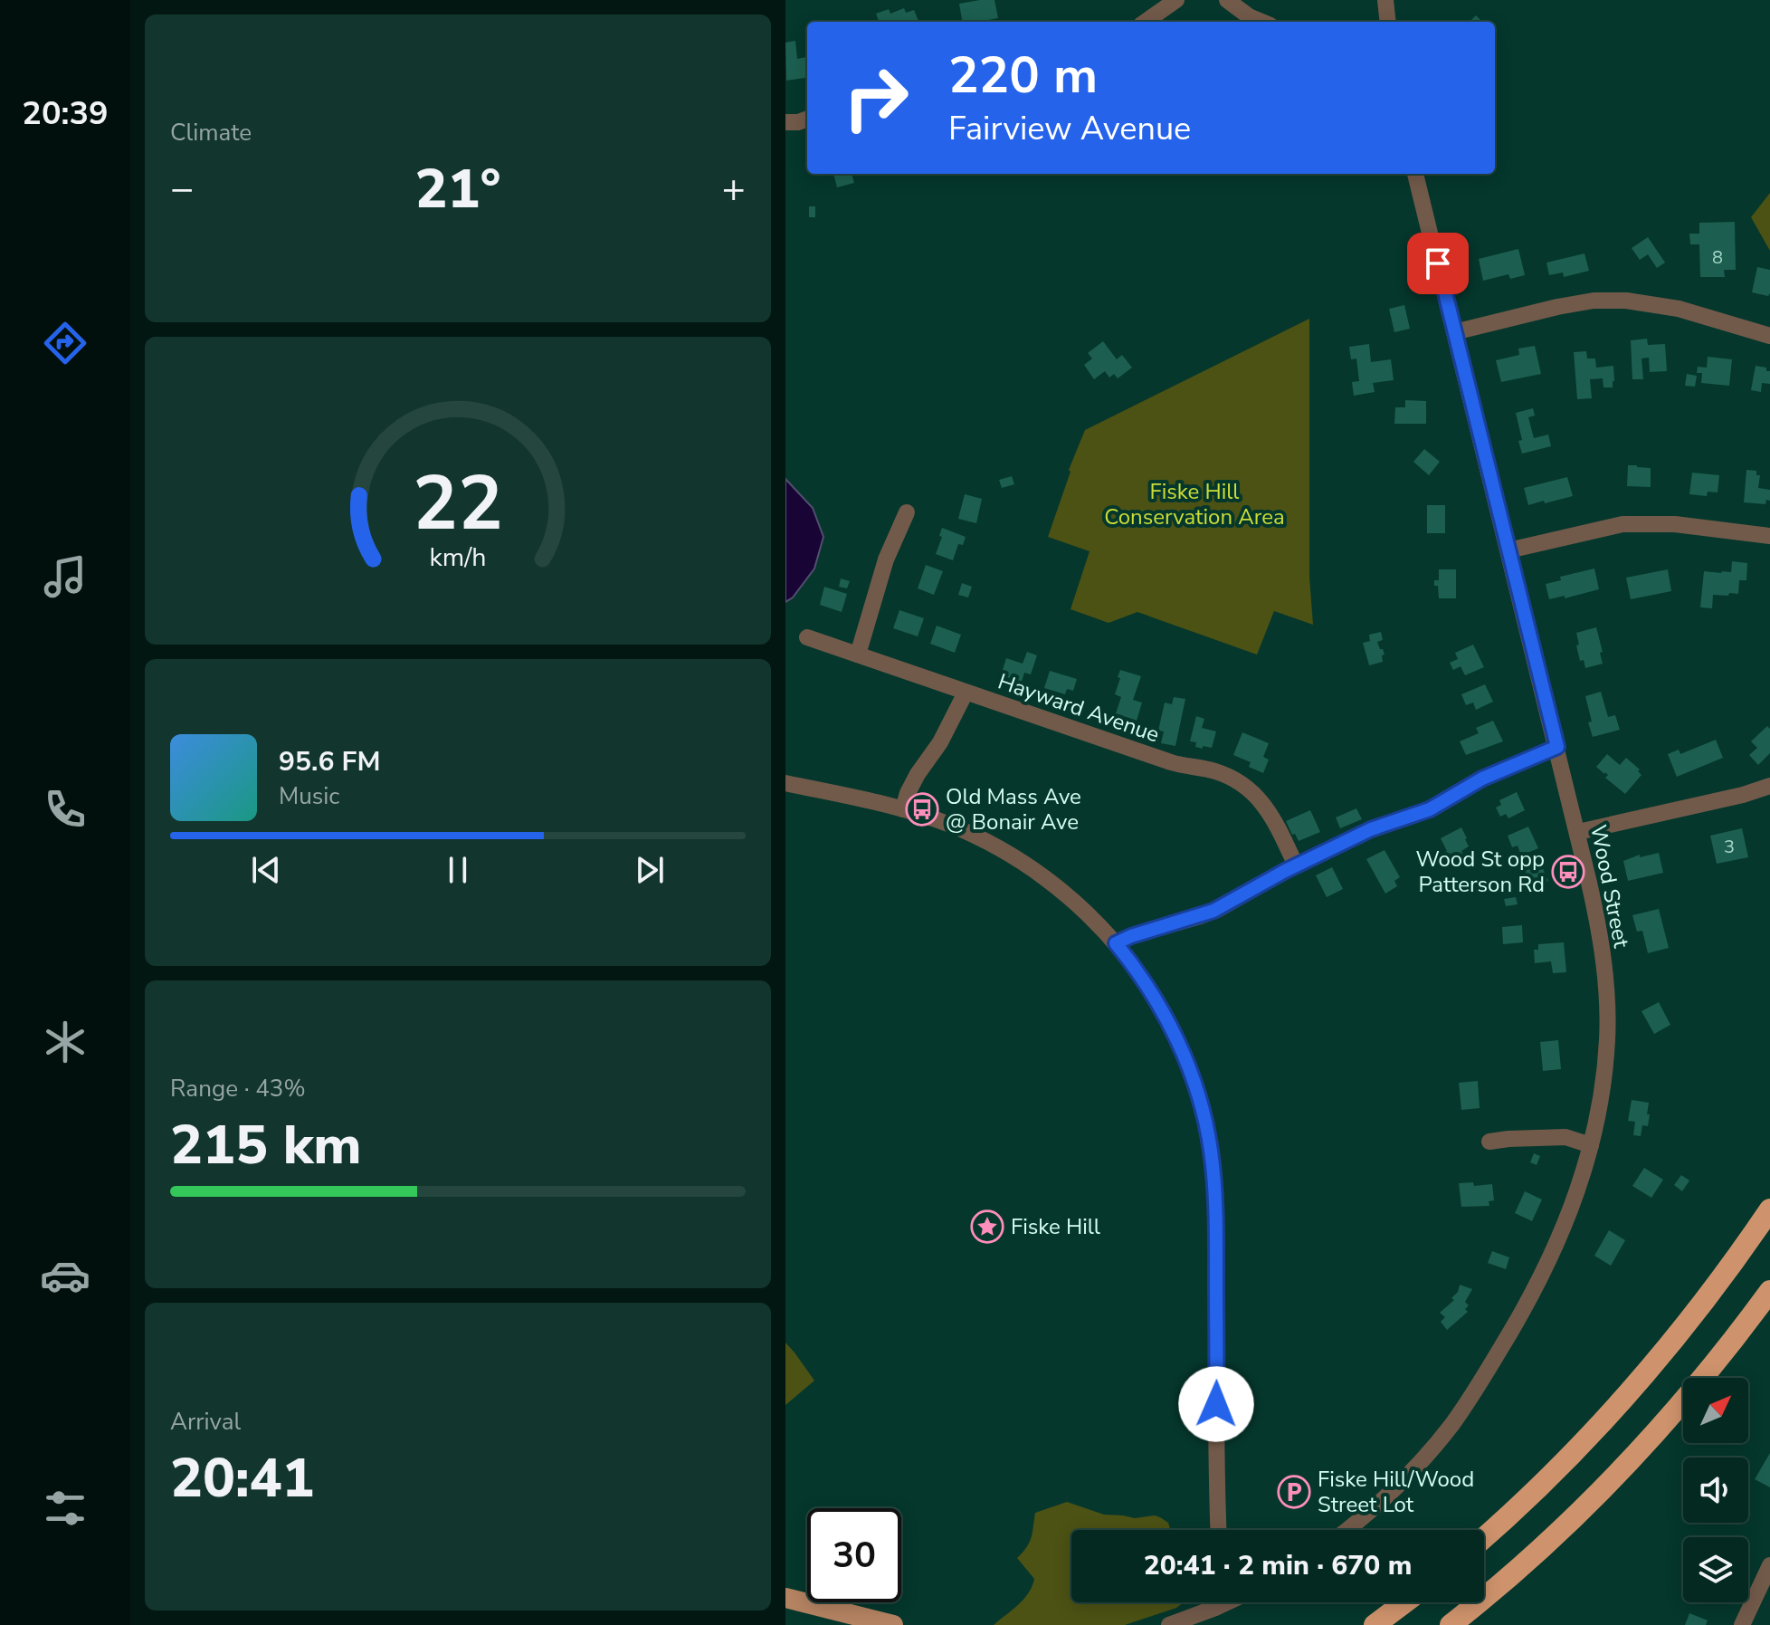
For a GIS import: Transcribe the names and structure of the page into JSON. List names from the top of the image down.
{
  "streets": {
    "street": ["Hayward Avenue", "Wood Street"]
  },
  "parks": ["Fiske Hill Conservation Area"],
  "places": {
    "bus stop": ["Old Mass Ave @ Bonair Ave", "Wood St opp Patterson Rd"],
    "place": ["Fiske Hill"],
    "parking": ["Fiske Hill/Wood Street Lot"]
  },
  "house_numbers": ["8", "3"],
  "north": "top right",
  "page": {
    "tabs": "20:39",
    "tile": [
      "Climate",
      ["Range · 43%", "215 km"],
      ["Arrival", "20:41"]
    ],
    "turn": ["220 m", "Fairview Avenue"],
    "heat": ["−", "21°", "+"],
    "song": ["95.6 FM", "Music"],
    "limit": "30",
    "trip": "20:41 · 2 min · 670 m",
    "gauge": ["22", "km/h"]
  }
}
